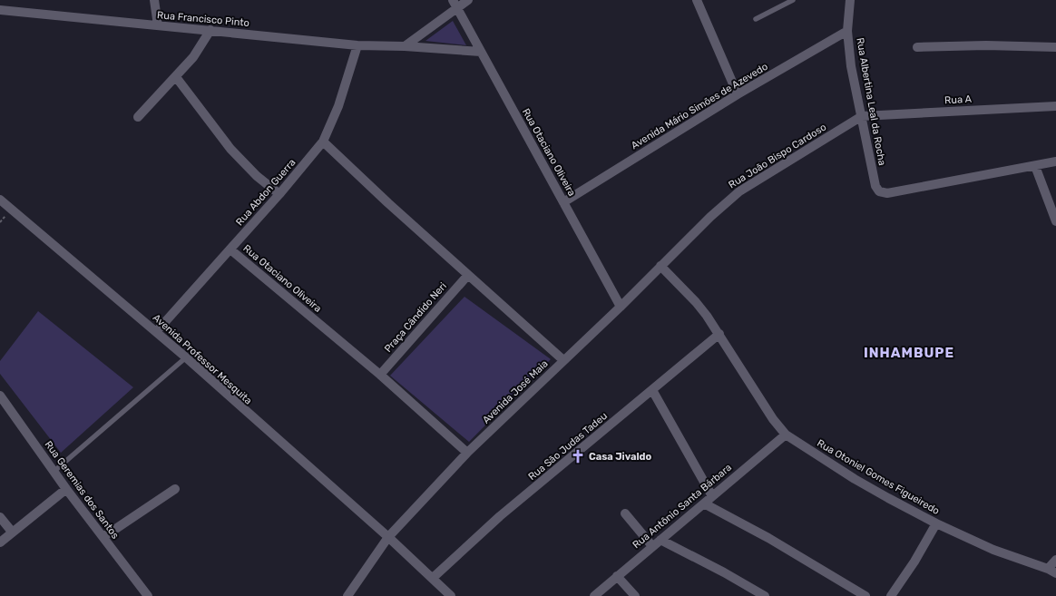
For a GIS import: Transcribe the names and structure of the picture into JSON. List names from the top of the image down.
{
  "streets": {
    "street": [
      "Rua Francisco Pinto",
      "Rua A",
      "Rua Albertina Leal da Rocha",
      "Avenida Mário Simões de Azevedo",
      "Rua Otaciano Oliveira",
      "Rua João Bispo Cardoso",
      "Rua Abdon Guerra",
      "Praça Cândido Neri",
      "Avenida Professor Mesquita",
      "Avenida José Maia",
      "Rua São Judas Tadeu",
      "Rua Otoniel Gomes Figueiredo",
      "Rua Geremias dos Santos",
      "Rua Antônio Santa Bárbara"
    ]
  },
  "crossings": [
    ["Rua Francisco Pinto", "Rua Otaciano Oliveira"],
    ["Rua Francisco Pinto", "Rua Abdon Guerra"],
    ["Rua A", "Rua Albertina Leal da Rocha"],
    ["Rua A", "Rua João Bispo Cardoso"],
    ["Rua Albertina Leal da Rocha", "Avenida Mário Simões de Azevedo"],
    ["Rua Albertina Leal da Rocha", "Rua João Bispo Cardoso"],
    ["Avenida Mário Simões de Azevedo", "Rua Otaciano Oliveira"],
    ["Rua Otaciano Oliveira", "Rua Abdon Guerra"],
    ["Rua Otaciano Oliveira", "Praça Cândido Neri"],
    ["Rua Otaciano Oliveira", "Avenida José Maia"],
    ["Rua João Bispo Cardoso", "Avenida José Maia"],
    ["Rua João Bispo Cardoso", "Rua Otoniel Gomes Figueiredo"],
    ["Rua Abdon Guerra", "Avenida Professor Mesquita"],
    ["Avenida Professor Mesquita", "Avenida José Maia"],
    ["Avenida Professor Mesquita", "Rua São Judas Tadeu"],
    ["Avenida José Maia", "Rua Otoniel Gomes Figueiredo"],
    ["Rua São Judas Tadeu", "Rua Otoniel Gomes Figueiredo"],
    ["Rua Otoniel Gomes Figueiredo", "Rua Antônio Santa Bárbara"]
  ],
  "districts": ["INHAMBUPE"],
  "places": {
    "church": ["Casa Jivaldo"]
  }
}
